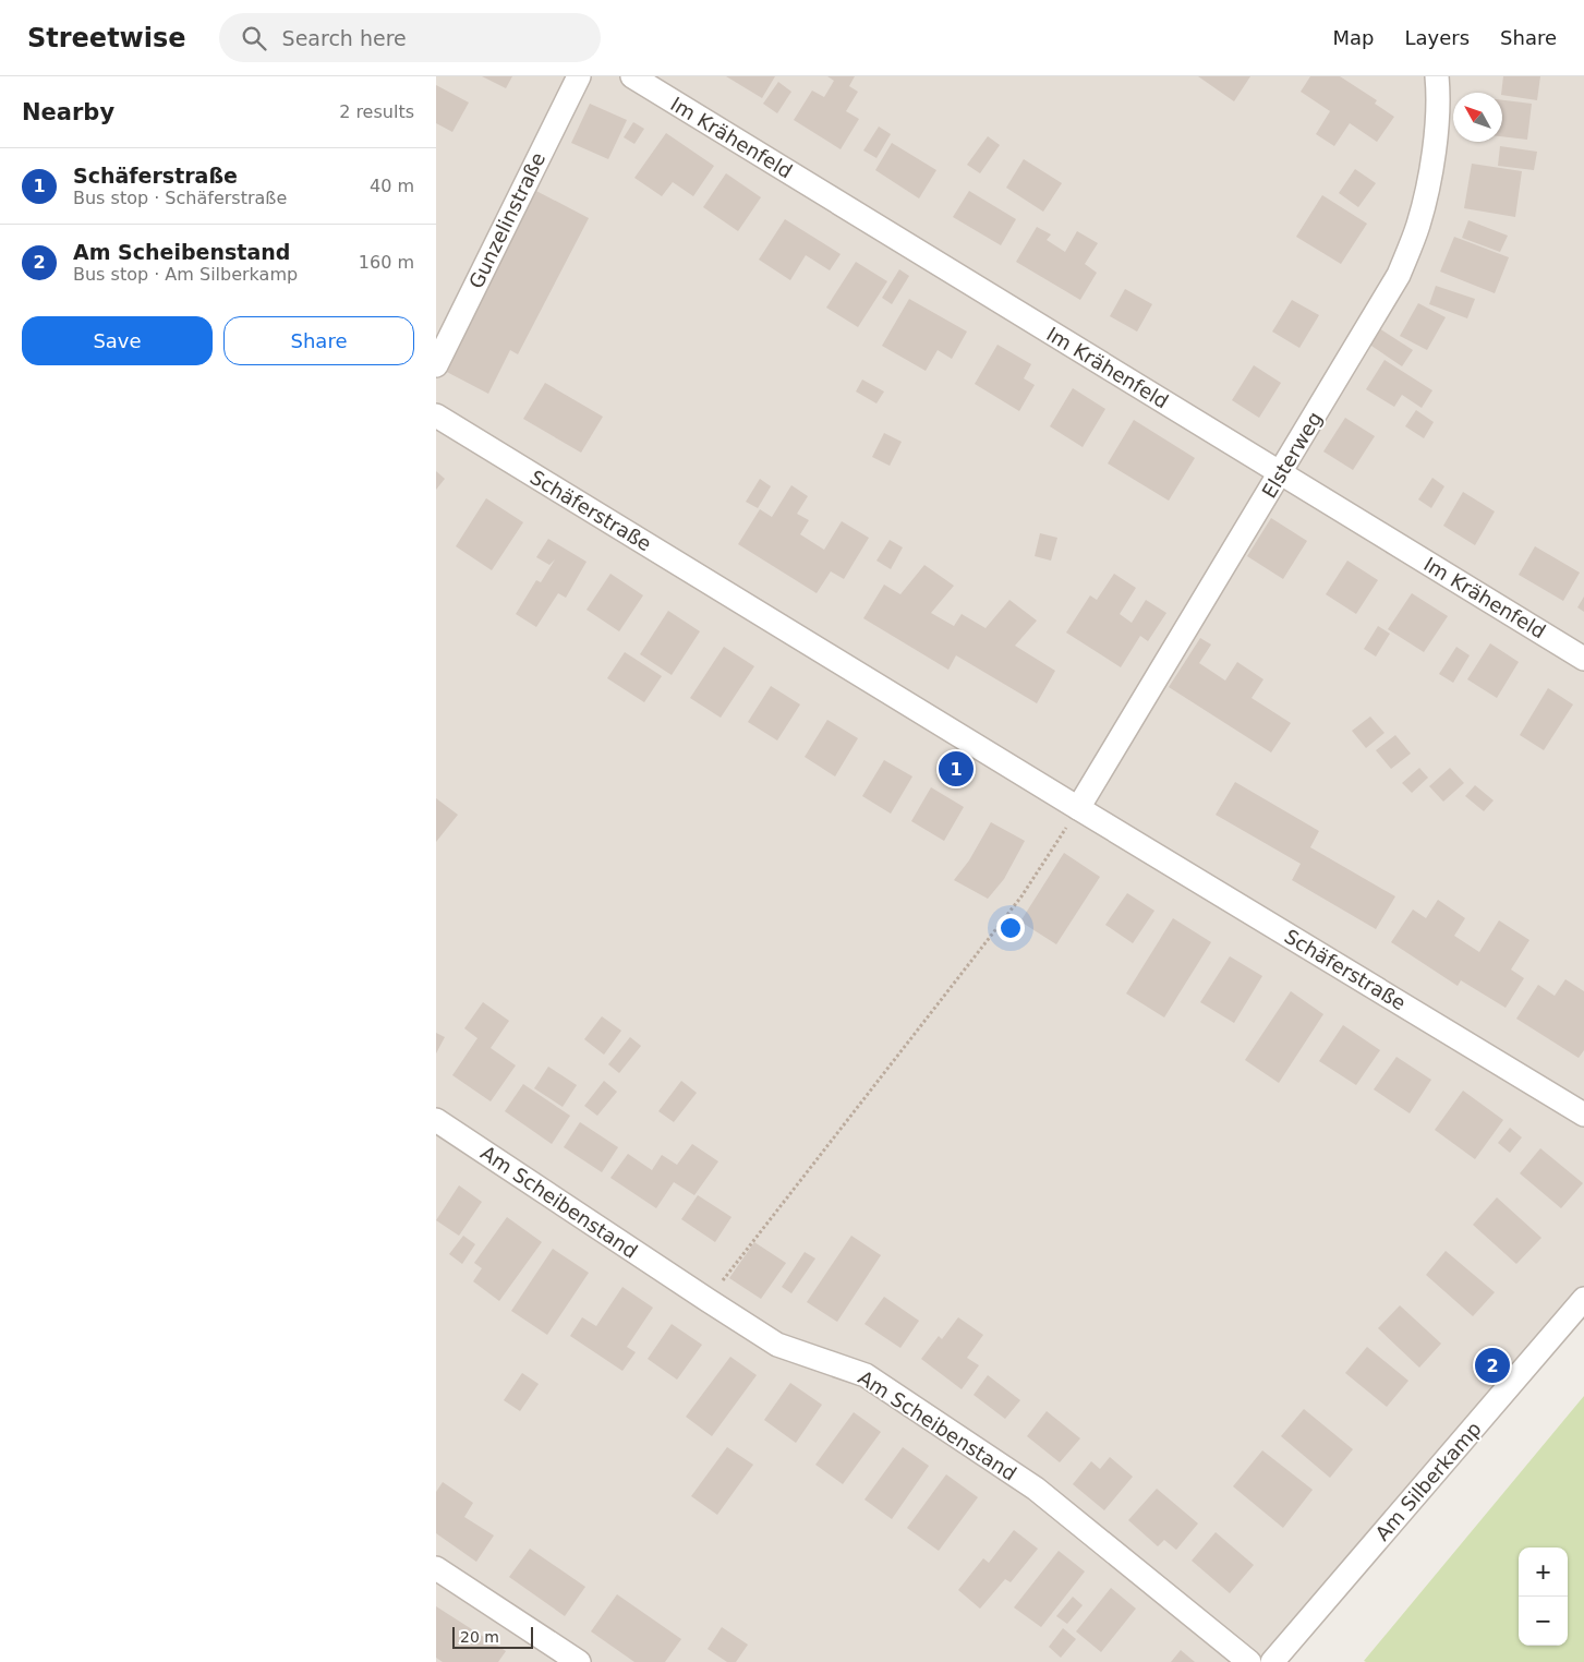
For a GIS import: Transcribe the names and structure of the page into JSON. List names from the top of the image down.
{
  "streets": {
    "street": [
      "Im Krähenfeld",
      "Gunzelinstraße",
      "Elsterweg",
      "Schäferstraße",
      "Am Scheibenstand",
      "Am Silberkamp"
    ]
  },
  "crossings": [
    ["Im Krähenfeld", "Elsterweg"],
    ["Elsterweg", "Schäferstraße"]
  ],
  "scale_bar": "20 m",
  "north": "top left",
  "page": {
    "header": "Streetwise",
    "search": "Search here",
    "nav": ["Map", "Layers", "Share"],
    "heading": ["Nearby", "2 results"],
    "list": [
      {
        "mark": "1",
        "name": "Schäferstraße",
        "note": "Bus stop · Schäferstraße",
        "value": "40 m"
      },
      {
        "mark": "2",
        "name": "Am Scheibenstand",
        "note": "Bus stop · Am Silberkamp",
        "value": "160 m"
      }
    ],
    "buttons": ["Save", "Share"],
    "pins": ["1", "2"],
    "map_buttons": ["+", "−"],
    "scale": "20 m"
  }
}
